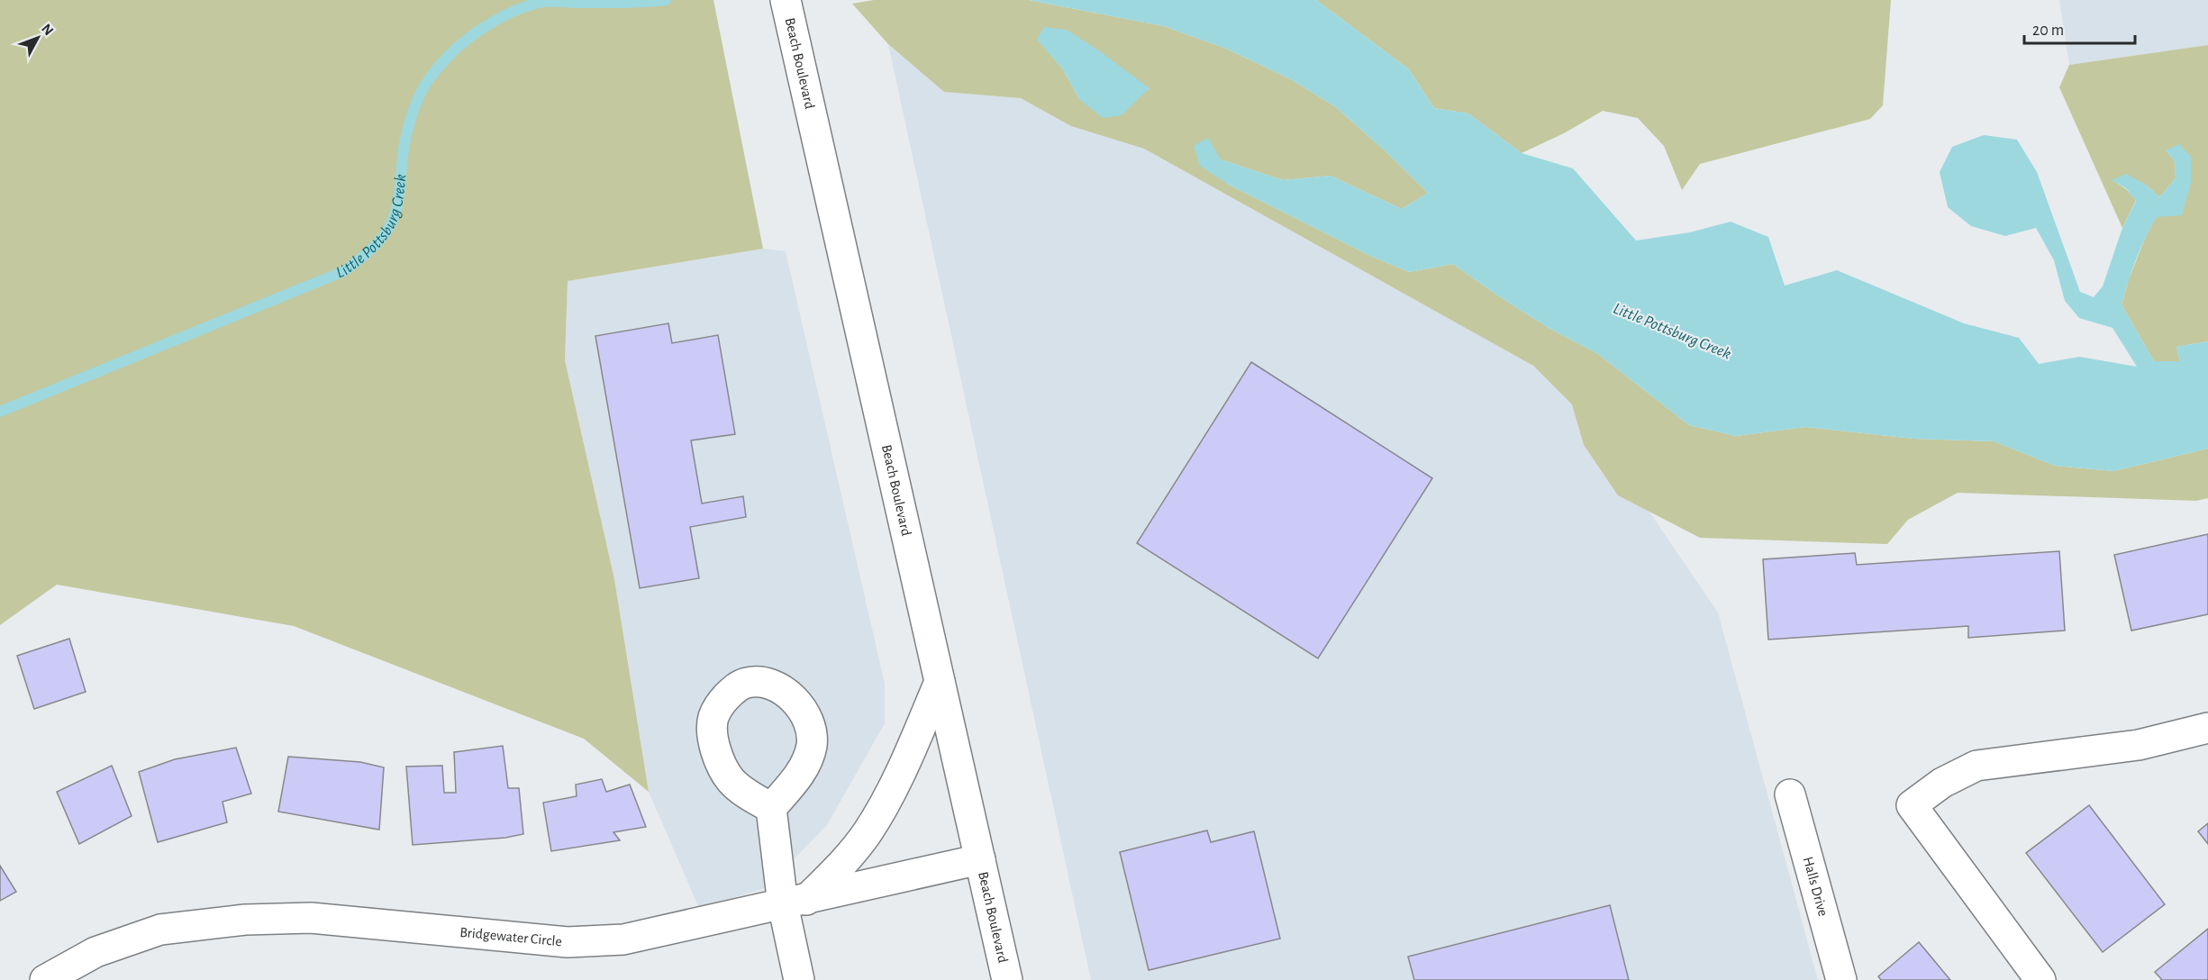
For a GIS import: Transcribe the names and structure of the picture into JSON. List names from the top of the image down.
{
  "streets": {
    "main road": ["Beach Boulevard", "Halls Drive", "Bridgewater Circle"]
  },
  "crossings": [
    ["Beach Boulevard", "Bridgewater Circle"]
  ],
  "water": ["Little Pottsburg Creek"],
  "scale_bar": "20 m",
  "north": "top right"
}
